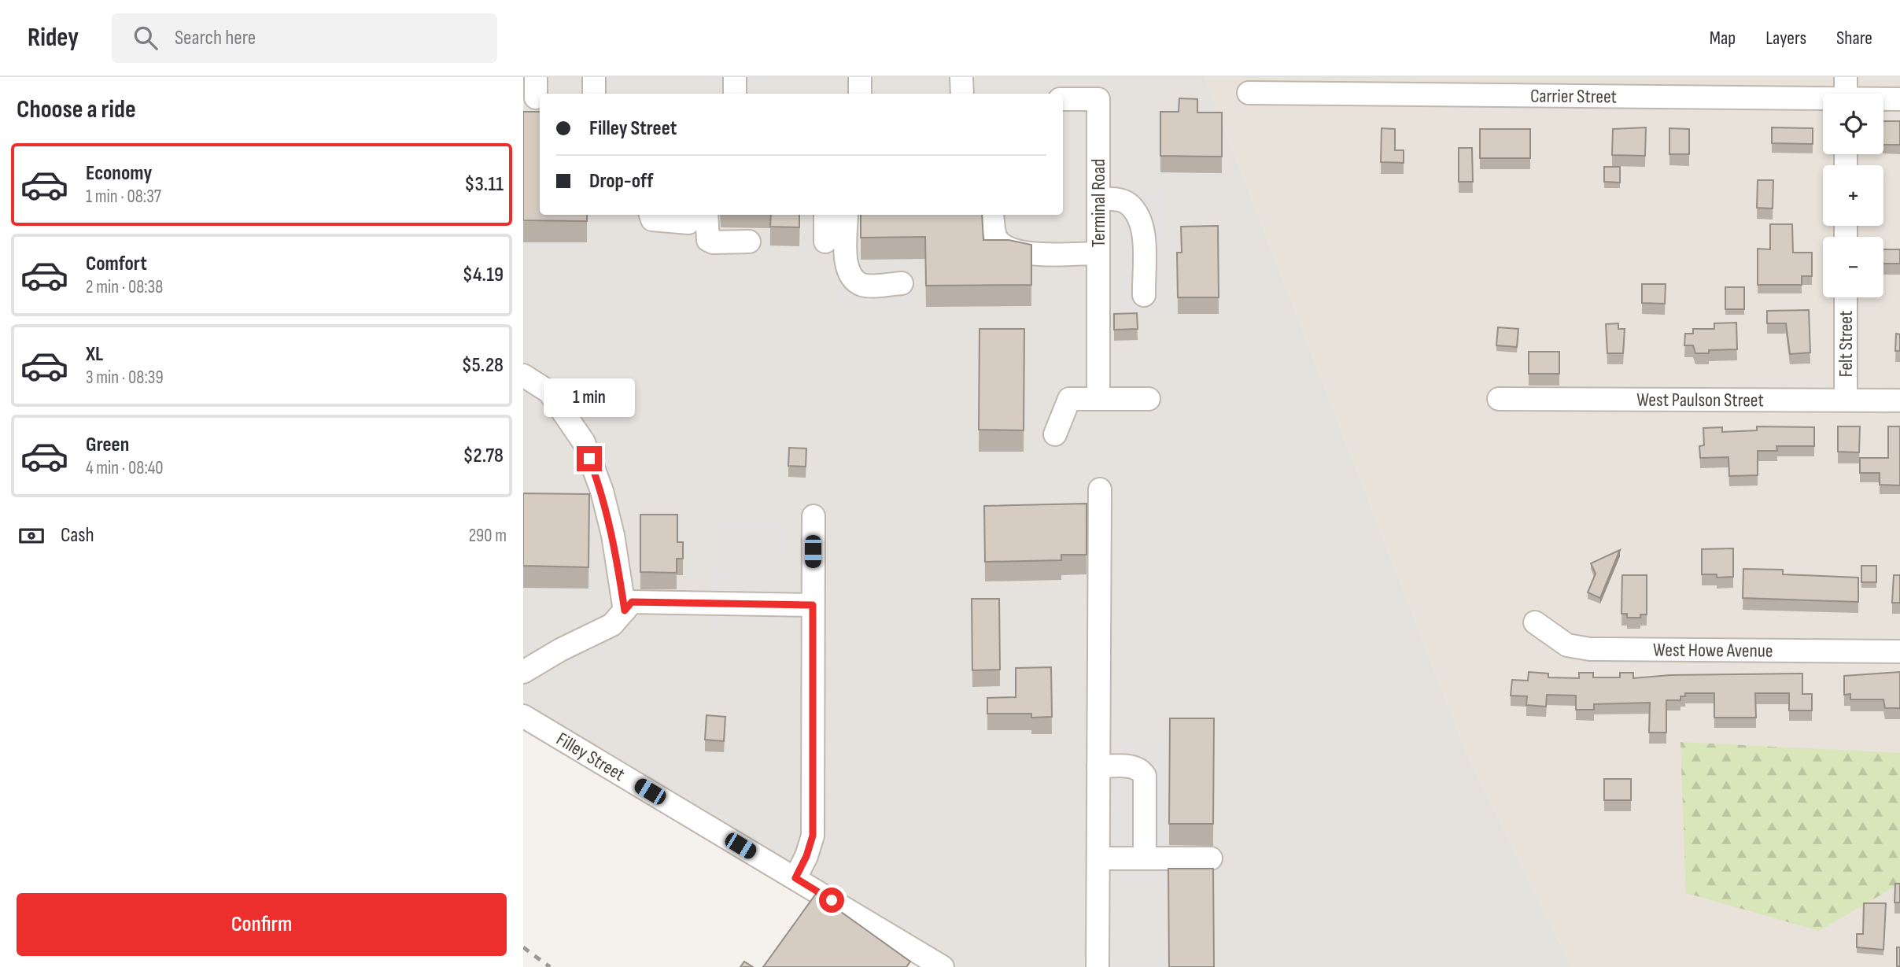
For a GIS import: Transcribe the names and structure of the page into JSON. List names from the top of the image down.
{
  "streets": {
    "street": [
      "Carrier Street",
      "Terminal Road",
      "Felt Street",
      "West Paulson Street",
      "West Howe Avenue",
      "Filley Street"
    ]
  },
  "crossings": [
    ["Felt Street", "West Paulson Street"]
  ],
  "page": {
    "header": "Ridey",
    "search": "Search here",
    "nav": ["Map", "Layers", "Share"],
    "heading": "Choose a ride",
    "map_buttons": ["+", "−"],
    "banner": ["Filley Street", "Drop-off"],
    "list": [
      {
        "name": "Economy",
        "note": "1 min · 08:37",
        "value": "$3.11"
      },
      {
        "name": "Comfort",
        "note": "2 min · 08:38",
        "value": "$4.19"
      },
      {
        "name": "XL",
        "note": "3 min · 08:39",
        "value": "$5.28"
      },
      {
        "name": "Green",
        "note": "4 min · 08:40",
        "value": "$2.78"
      }
    ],
    "bubble": "1 min",
    "pay": ["Cash", "290 m"],
    "buttons": "Confirm"
  }
}
